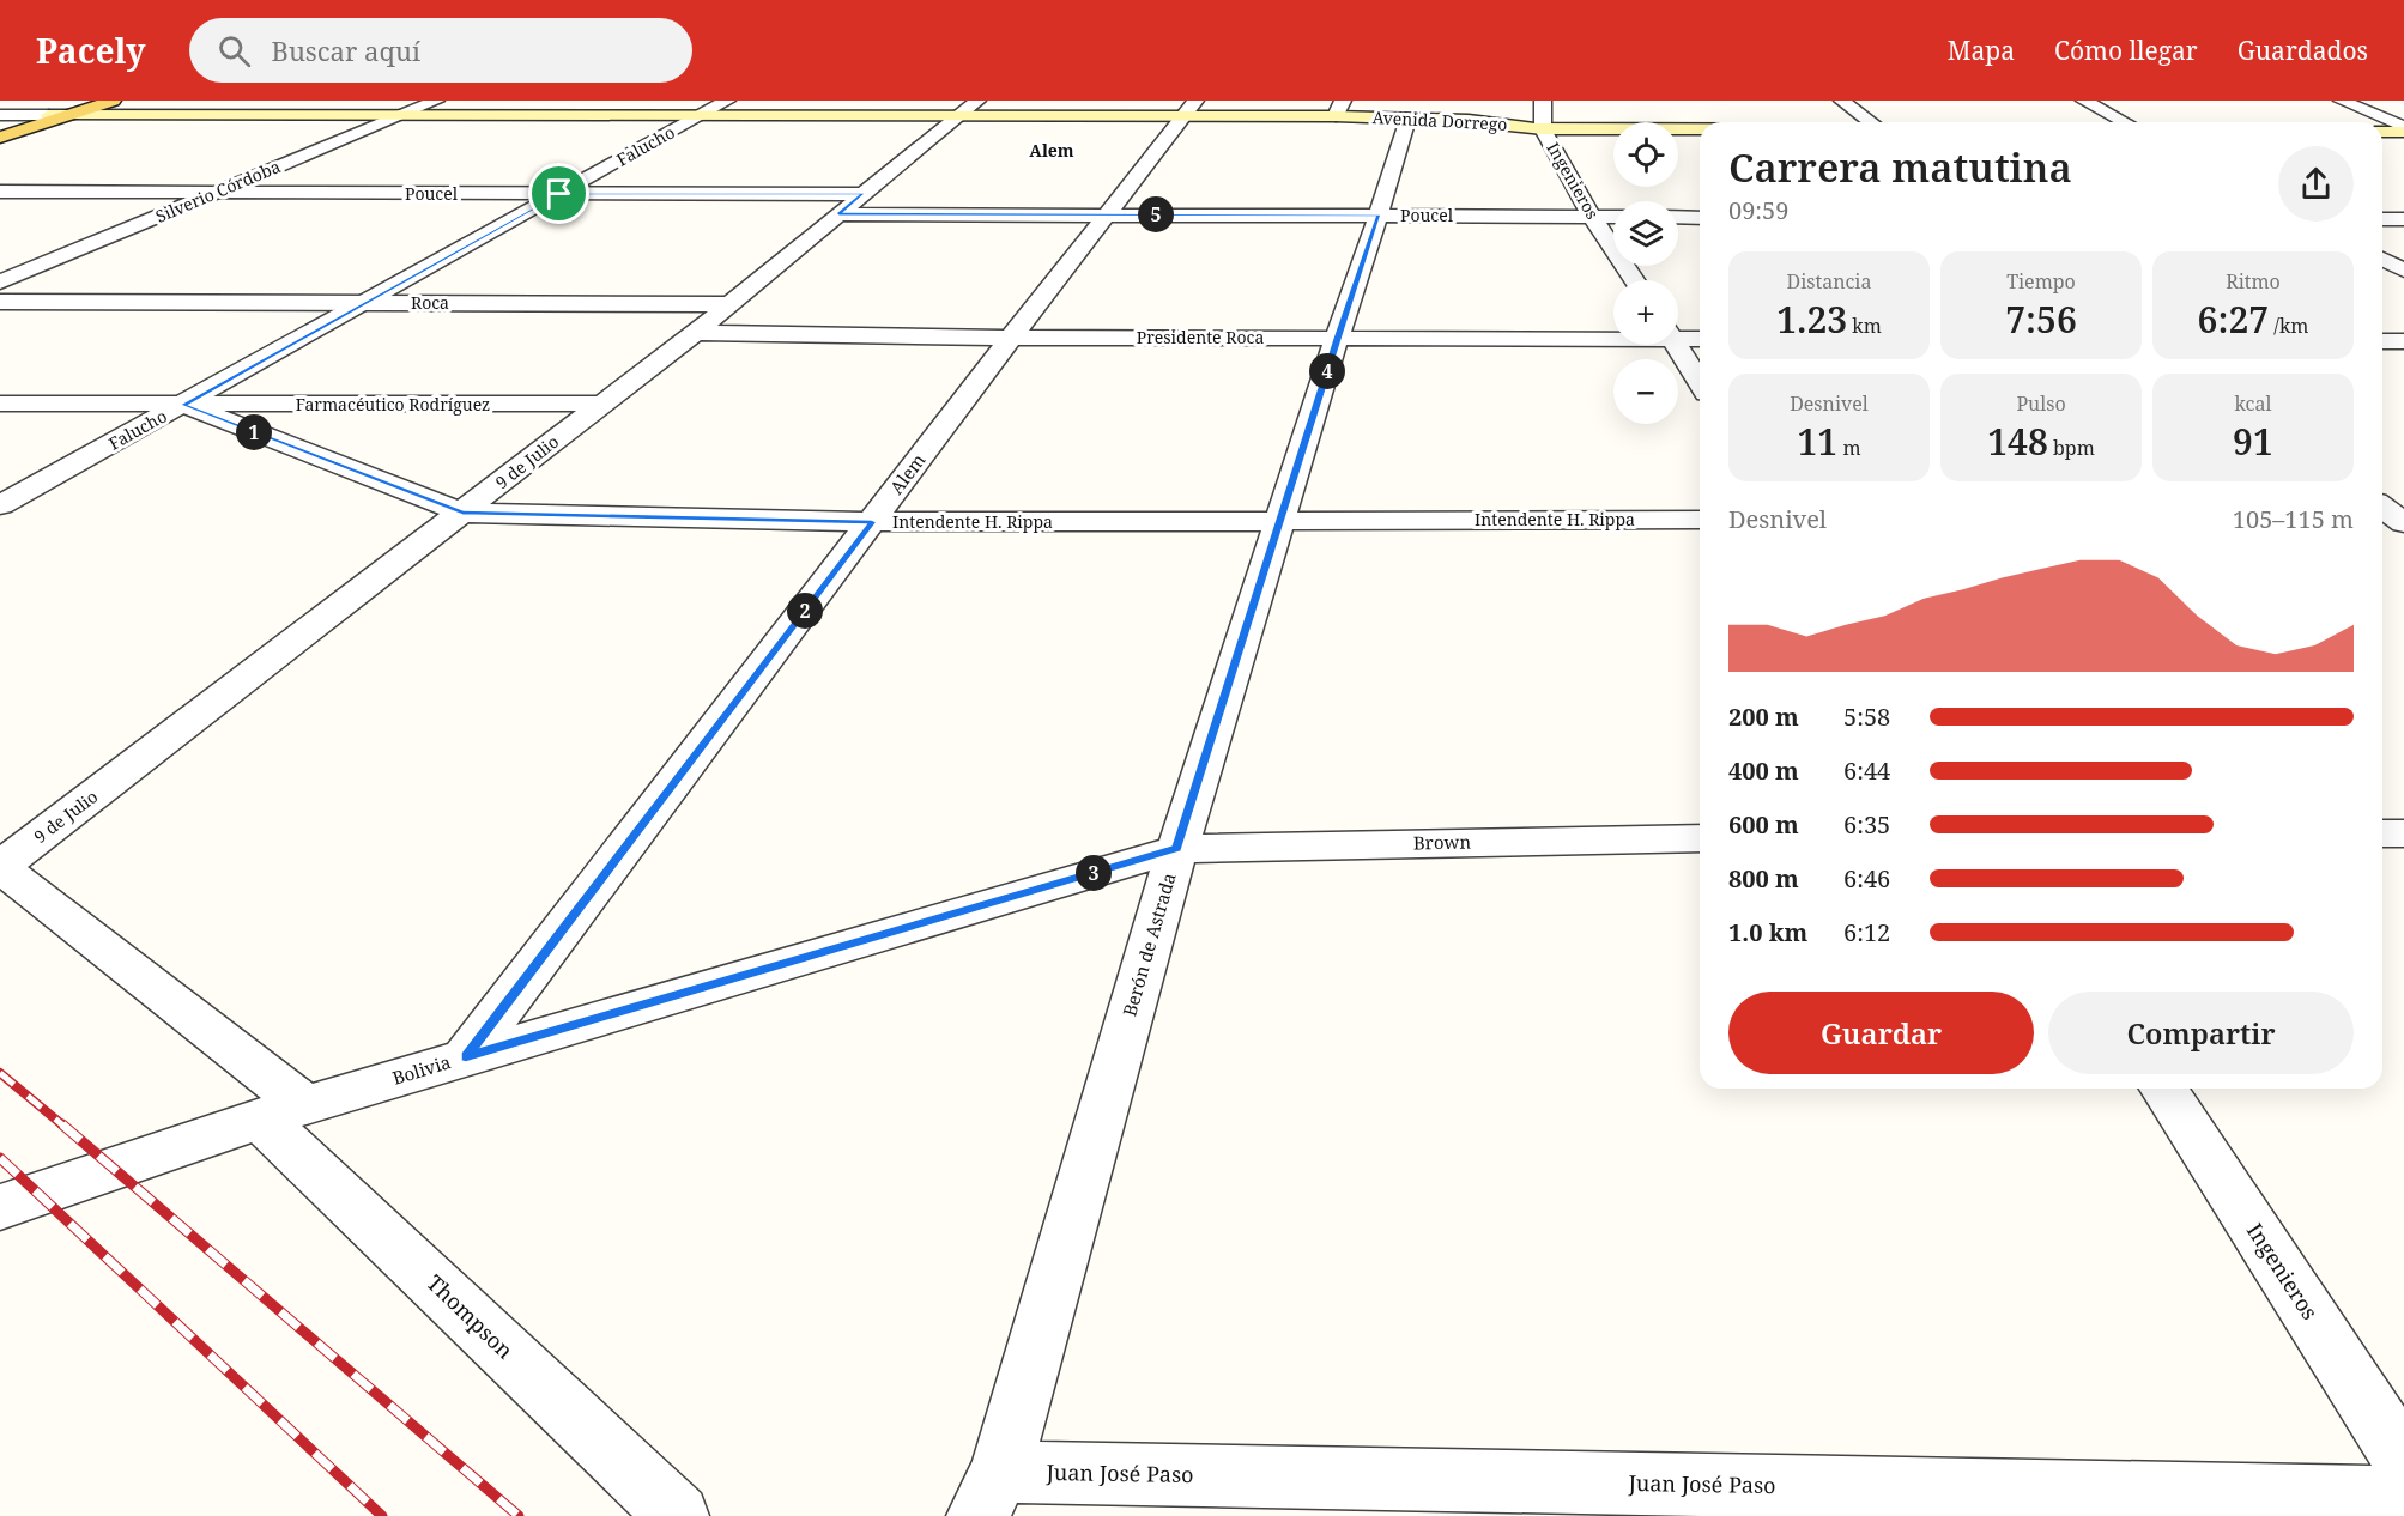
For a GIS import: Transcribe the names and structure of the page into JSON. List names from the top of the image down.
{
  "streets": {
    "main road": ["Avenida Dorrego"],
    "street": [
      "Falucho",
      "Ingenieros",
      "Silverio Córdoba",
      "Poucel",
      "Roca",
      "Presidente Roca",
      "Farmacéutico Rodríguez",
      "9 de Julio",
      "Alem",
      "Intendente H. Rippa",
      "Brown",
      "Berón de Astrada",
      "Bolivia",
      "Thompson",
      "Juan José Paso"
    ]
  },
  "crossings": [
    ["Avenida Dorrego", "Falucho"],
    ["Avenida Dorrego", "Ingenieros"],
    ["Avenida Dorrego", "Silverio Córdoba"],
    ["Avenida Dorrego", "9 de Julio"],
    ["Avenida Dorrego", "Alem"],
    ["Avenida Dorrego", "Berón de Astrada"],
    ["Falucho", "Poucel"],
    ["Falucho", "Roca"],
    ["Falucho", "Farmacéutico Rodríguez"],
    ["Falucho", "Intendente H. Rippa"],
    ["Ingenieros", "Poucel"],
    ["Silverio Córdoba", "Poucel"],
    ["Poucel", "9 de Julio"],
    ["Poucel", "Alem"],
    ["Poucel", "Berón de Astrada"],
    ["Roca", "9 de Julio"],
    ["Presidente Roca", "9 de Julio"],
    ["Presidente Roca", "Alem"],
    ["Presidente Roca", "Berón de Astrada"],
    ["Farmacéutico Rodríguez", "9 de Julio"],
    ["Farmacéutico Rodríguez", "Intendente H. Rippa"],
    ["9 de Julio", "Intendente H. Rippa"],
    ["9 de Julio", "Thompson"],
    ["Alem", "Intendente H. Rippa"],
    ["Alem", "Bolivia"],
    ["Intendente H. Rippa", "Berón de Astrada"],
    ["Brown", "Berón de Astrada"],
    ["Brown", "Bolivia"],
    ["Berón de Astrada", "Bolivia"],
    ["Berón de Astrada", "Juan José Paso"],
    ["Bolivia", "Thompson"]
  ],
  "districts": ["Alem"],
  "page": {
    "header": "Pacely",
    "search": "Buscar aquí",
    "nav": ["Mapa", "Cómo llegar", "Guardados"],
    "map_buttons": ["+", "−"],
    "heading": ["Carrera matutina", "09:59"],
    "pins": [
      "5",
      "4",
      "1",
      "2",
      "3"
    ],
    "stats": [
      ["Distancia", "1.23 km"],
      ["Tiempo", "7:56"],
      ["Ritmo", "6:27 /km"],
      ["Desnivel", "11 m"],
      ["Pulso", "148 bpm"],
      ["kcal", "91"]
    ],
    "chart": ["Desnivel", "105–115 m"],
    "list": [
      {
        "name": "200 m",
        "note": "5:58"
      },
      {
        "name": "400 m",
        "note": "6:44"
      },
      {
        "name": "600 m",
        "note": "6:35"
      },
      {
        "name": "800 m",
        "note": "6:46"
      },
      {
        "name": "1.0 km",
        "note": "6:12"
      }
    ],
    "buttons": ["Guardar", "Compartir"]
  }
}
